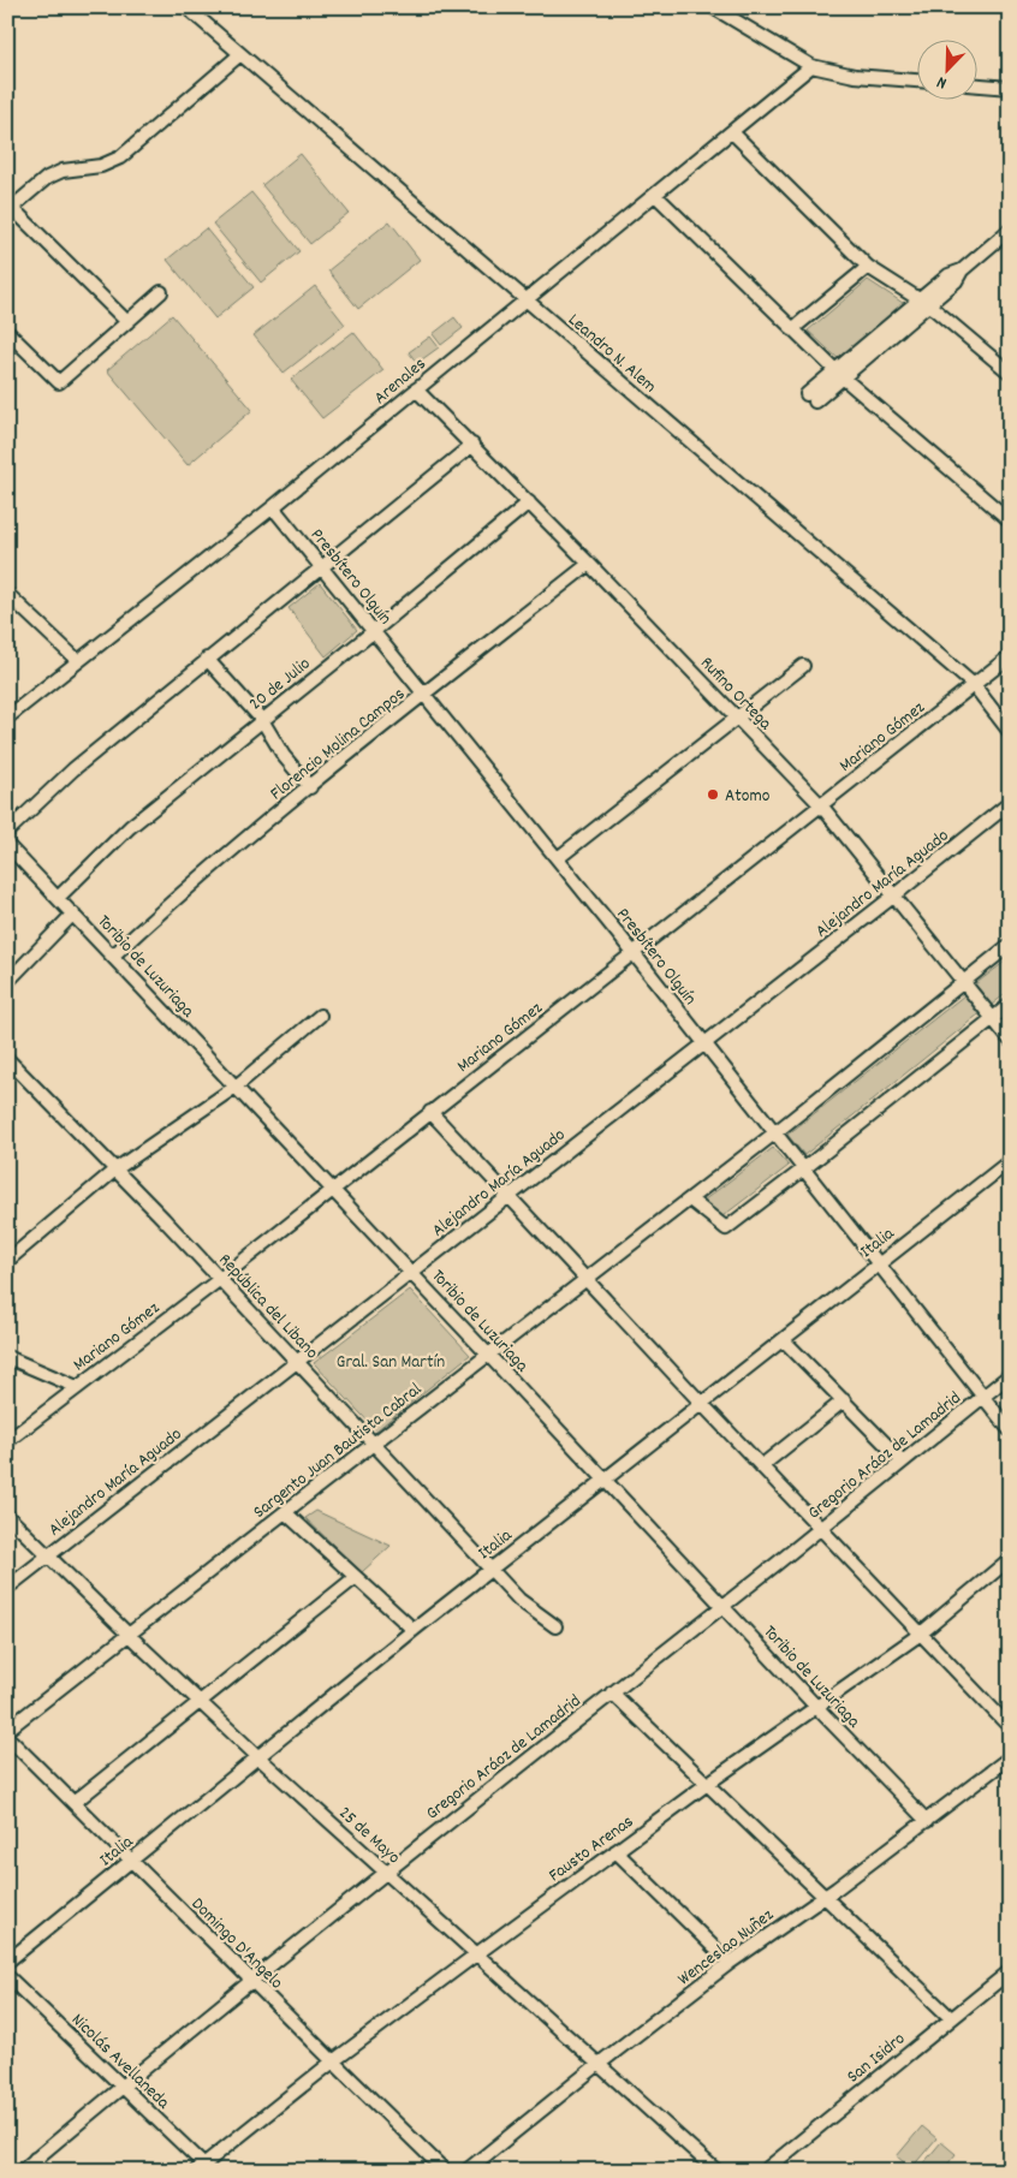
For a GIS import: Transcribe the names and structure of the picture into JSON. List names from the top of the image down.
{
  "streets": {
    "street": [
      "Leandro N. Alem",
      "Arenales",
      "Presbítero Olguín",
      "20 de Julio",
      "Rufino Ortega",
      "Mariano Gómez",
      "Florencio Molina Campos",
      "Alejandro María Aguado",
      "Toribio de Luzuriaga",
      "Italia",
      "República del Libano",
      "Sargento Juan Bautista Cabral",
      "Gregorio Aráoz de Lamadrid",
      "25 de Mayo",
      "Fausto Arenas",
      "Domingo D'Angelo",
      "Wenceslao Nuñez",
      "San Isidro",
      "Nicolás Avellaneda"
    ]
  },
  "crossings": [
    ["Leandro N. Alem", "Arenales"],
    ["Leandro N. Alem", "Mariano Gómez"],
    ["Arenales", "Presbítero Olguín"],
    ["Arenales", "Rufino Ortega"],
    ["Presbítero Olguín", "20 de Julio"],
    ["Presbítero Olguín", "Mariano Gómez"],
    ["Presbítero Olguín", "Florencio Molina Campos"],
    ["Presbítero Olguín", "Alejandro María Aguado"],
    ["Presbítero Olguín", "Italia"],
    ["Presbítero Olguín", "Sargento Juan Bautista Cabral"],
    ["Presbítero Olguín", "Gregorio Aráoz de Lamadrid"],
    ["20 de Julio", "Rufino Ortega"],
    ["20 de Julio", "Toribio de Luzuriaga"],
    ["Rufino Ortega", "Mariano Gómez"],
    ["Rufino Ortega", "Florencio Molina Campos"],
    ["Rufino Ortega", "Alejandro María Aguado"],
    ["Rufino Ortega", "Sargento Juan Bautista Cabral"],
    ["Mariano Gómez", "Toribio de Luzuriaga"],
    ["Mariano Gómez", "República del Libano"],
    ["Florencio Molina Campos", "Toribio de Luzuriaga"],
    ["Alejandro María Aguado", "Toribio de Luzuriaga"],
    ["Alejandro María Aguado", "República del Libano"],
    ["Alejandro María Aguado", "25 de Mayo"],
    ["Toribio de Luzuriaga", "Italia"],
    ["Toribio de Luzuriaga", "Sargento Juan Bautista Cabral"],
    ["Toribio de Luzuriaga", "Gregorio Aráoz de Lamadrid"],
    ["Toribio de Luzuriaga", "Fausto Arenas"],
    ["Toribio de Luzuriaga", "Wenceslao Nuñez"],
    ["Italia", "República del Libano"],
    ["Italia", "25 de Mayo"],
    ["Italia", "Domingo D'Angelo"],
    ["República del Libano", "Sargento Juan Bautista Cabral"],
    ["Sargento Juan Bautista Cabral", "25 de Mayo"],
    ["Gregorio Aráoz de Lamadrid", "25 de Mayo"],
    ["Gregorio Aráoz de Lamadrid", "Domingo D'Angelo"],
    ["Gregorio Aráoz de Lamadrid", "Nicolás Avellaneda"],
    ["25 de Mayo", "Fausto Arenas"],
    ["25 de Mayo", "Wenceslao Nuñez"],
    ["Fausto Arenas", "Domingo D'Angelo"],
    ["Fausto Arenas", "Nicolás Avellaneda"]
  ],
  "parks": ["Gral. San Martín"],
  "places": ["Atomo"],
  "north": "bottom left"
}
